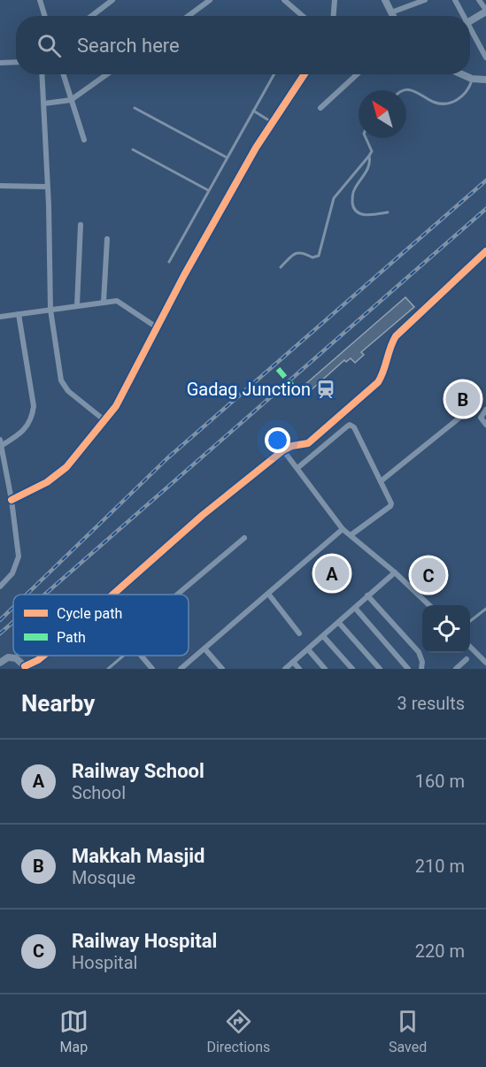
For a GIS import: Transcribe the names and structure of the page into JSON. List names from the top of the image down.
{
  "places": {
    "station": ["Gadag Junction"]
  },
  "legend": ["Cycle path", "Path"],
  "north": "top left",
  "page": {
    "search": "Search here",
    "pins": ["B", "A", "C"],
    "heading": ["Nearby", "3 results"],
    "list": [
      {
        "mark": "A",
        "name": "Railway School",
        "note": "School",
        "value": "160 m"
      },
      {
        "mark": "B",
        "name": "Makkah Masjid",
        "note": "Mosque",
        "value": "210 m"
      },
      {
        "mark": "C",
        "name": "Railway Hospital",
        "note": "Hospital",
        "value": "220 m"
      }
    ],
    "nav": ["Map", "Directions", "Saved"]
  }
}
